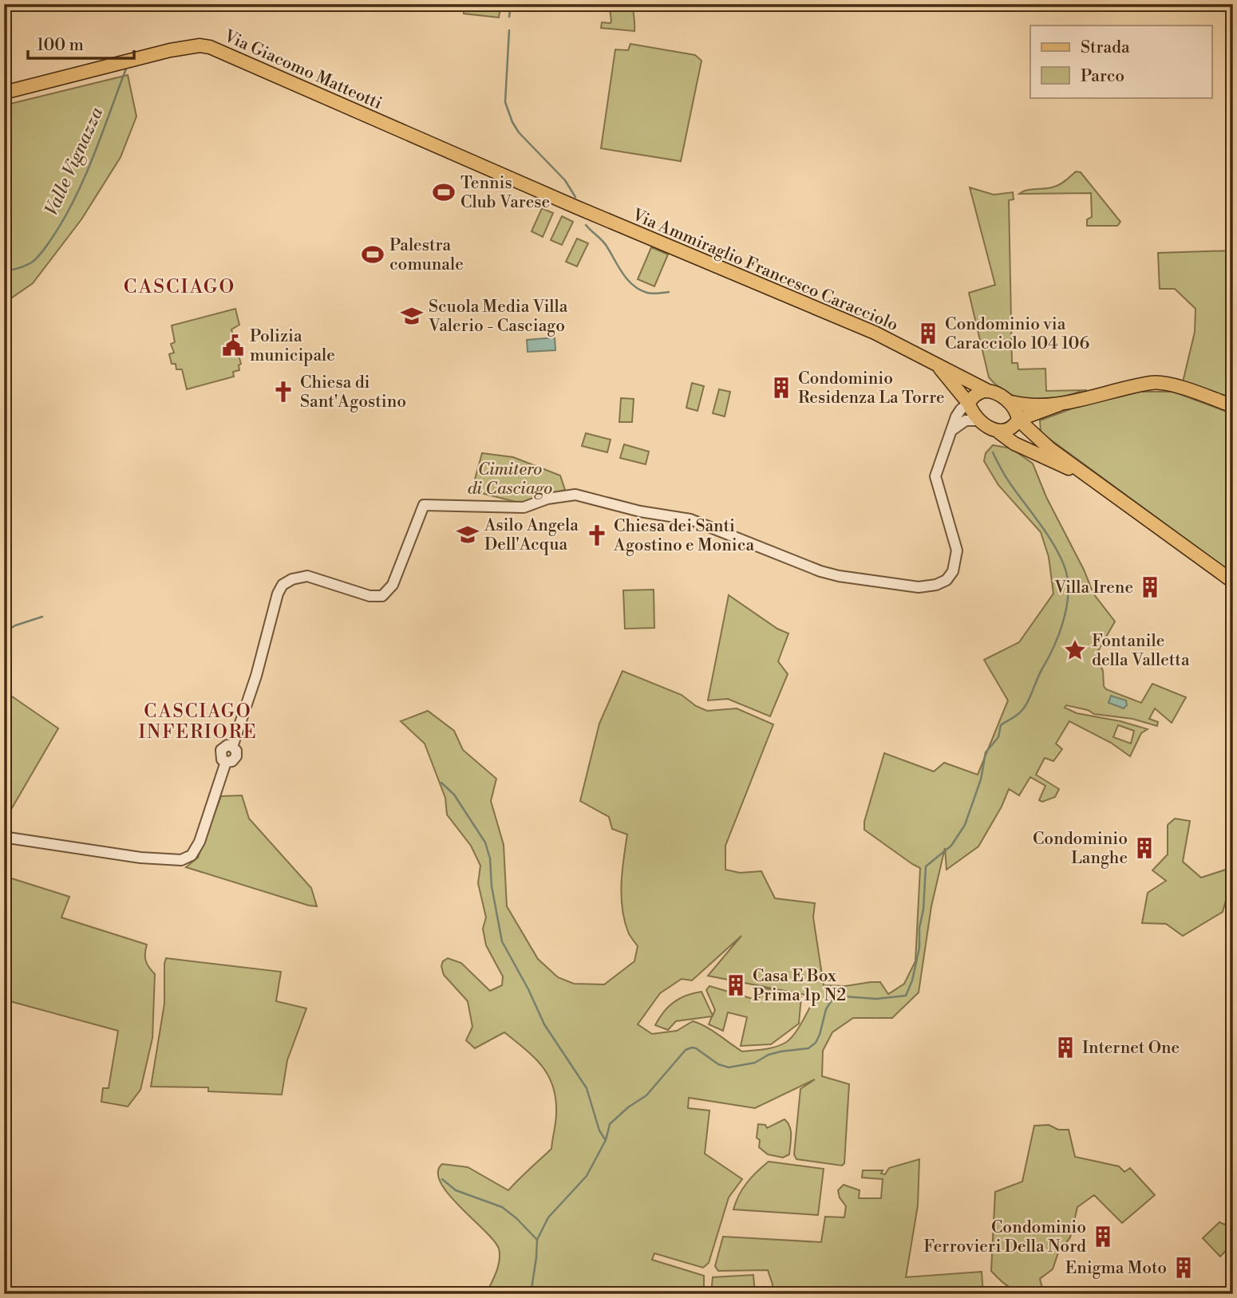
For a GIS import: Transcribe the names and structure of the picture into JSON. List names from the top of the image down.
{
  "streets": {
    "main road": ["Via Giacomo Matteotti", "Via Ammiraglio Francesco Caracciolo"]
  },
  "crossings": [
    ["Via Giacomo Matteotti", "Via Ammiraglio Francesco Caracciolo"]
  ],
  "districts": ["CASCIAGO", "CASCIAGO INFERIORE"],
  "water": ["Valle Vignazza"],
  "parks": ["Cimitero di Casciago"],
  "places": {
    "sports": ["Tennis Club Varese", "Palestra comunale"],
    "school or university": ["Scuola Media Villa Valerio - Casciago", "Asilo Angela Dell'Acqua"],
    "building": [
      "Condominio via Caracciolo 104 106",
      "Condominio Residenza La Torre",
      "Villa Irene",
      "Condominio Langhe",
      "Casa E Box Prima 1p N2",
      "Internet One",
      "Condominio Ferrovieri Della Nord",
      "Enigma Moto"
    ],
    "public building": ["Polizia municipale"],
    "church": ["Chiesa di Sant'Agostino", "Chiesa dei Santi Agostino e Monica"],
    "place": ["Fontanile della Valletta"]
  },
  "legend": ["Strada", "Parco"],
  "scale_bar": "100 m"
}
